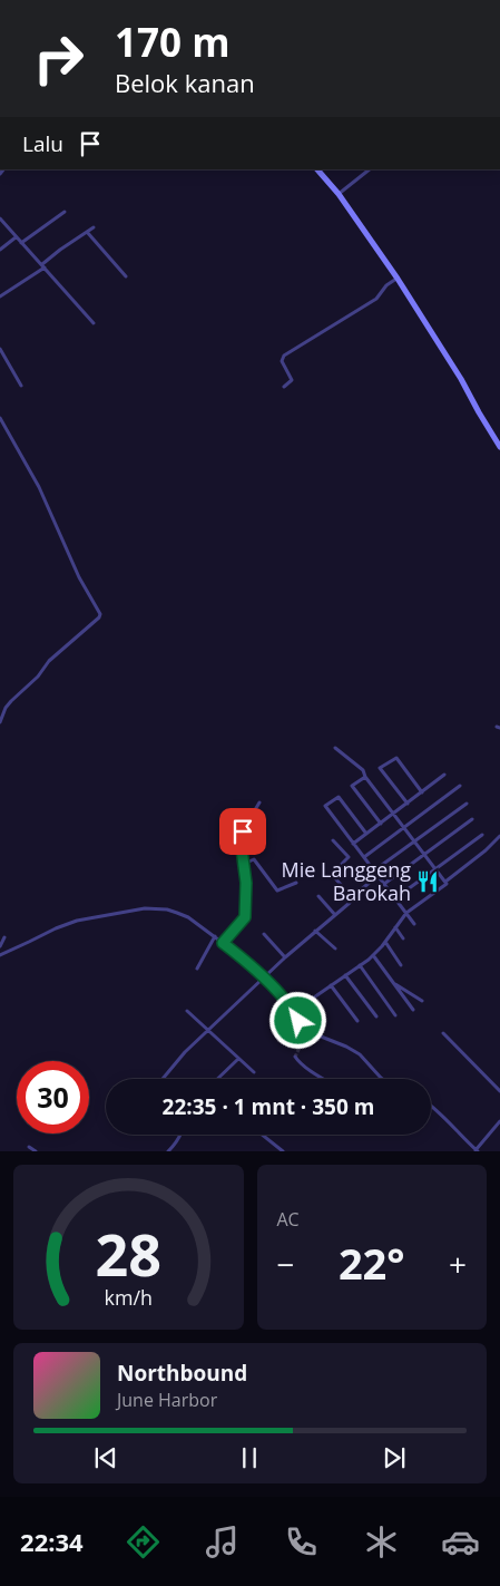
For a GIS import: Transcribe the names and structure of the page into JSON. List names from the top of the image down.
{
  "places": {
    "restaurant": ["Mie Langgeng Barokah"]
  },
  "page": {
    "turn": ["170 m", "Belok kanan"],
    "then": "Lalu",
    "limit": "30",
    "trip": "22:35 · 1 mnt · 350 m",
    "tile": "AC",
    "heat": ["−", "22°", "+"],
    "song": ["Northbound", "June Harbor"],
    "tabs": "22:34",
    "gauge": ["28", "km/h"]
  }
}
